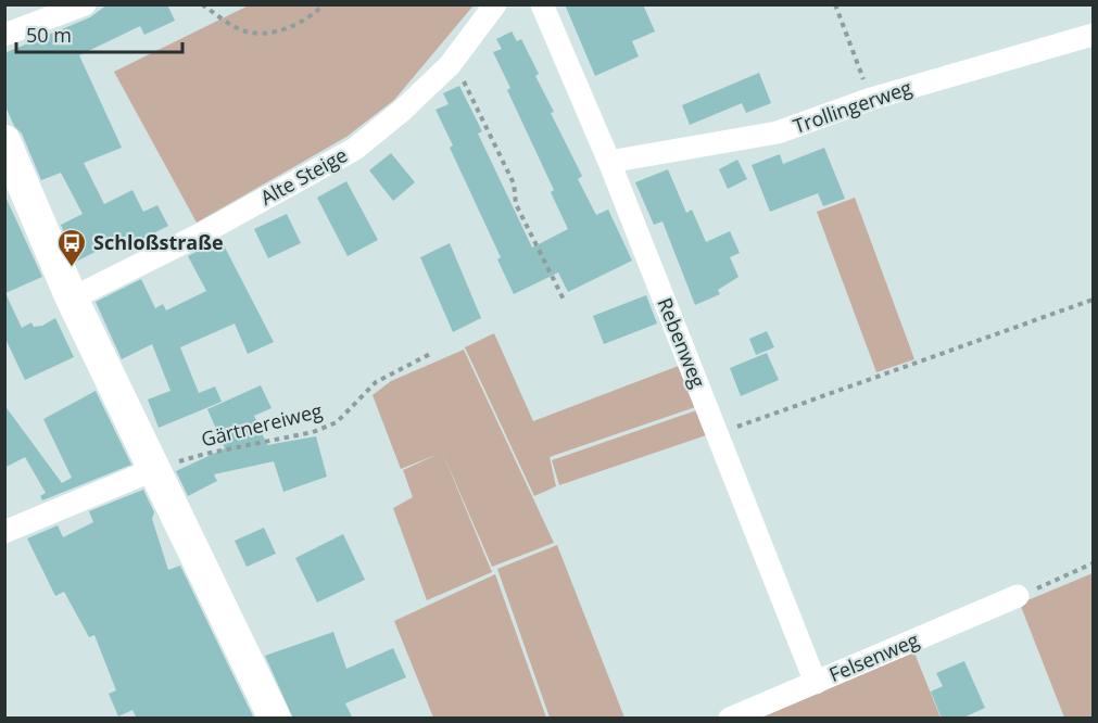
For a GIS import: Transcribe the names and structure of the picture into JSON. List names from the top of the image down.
{
  "streets": {
    "street": [
      "Trollingerweg",
      "Alte Steige",
      "Rebenweg",
      "Felsenweg"
    ],
    "path": ["Gärtnereiweg"]
  },
  "crossings": [
    ["Trollingerweg", "Rebenweg"],
    ["Rebenweg", "Felsenweg"]
  ],
  "places": {
    "bus stop": ["Schloßstraße"]
  },
  "scale_bar": "50 m"
}
